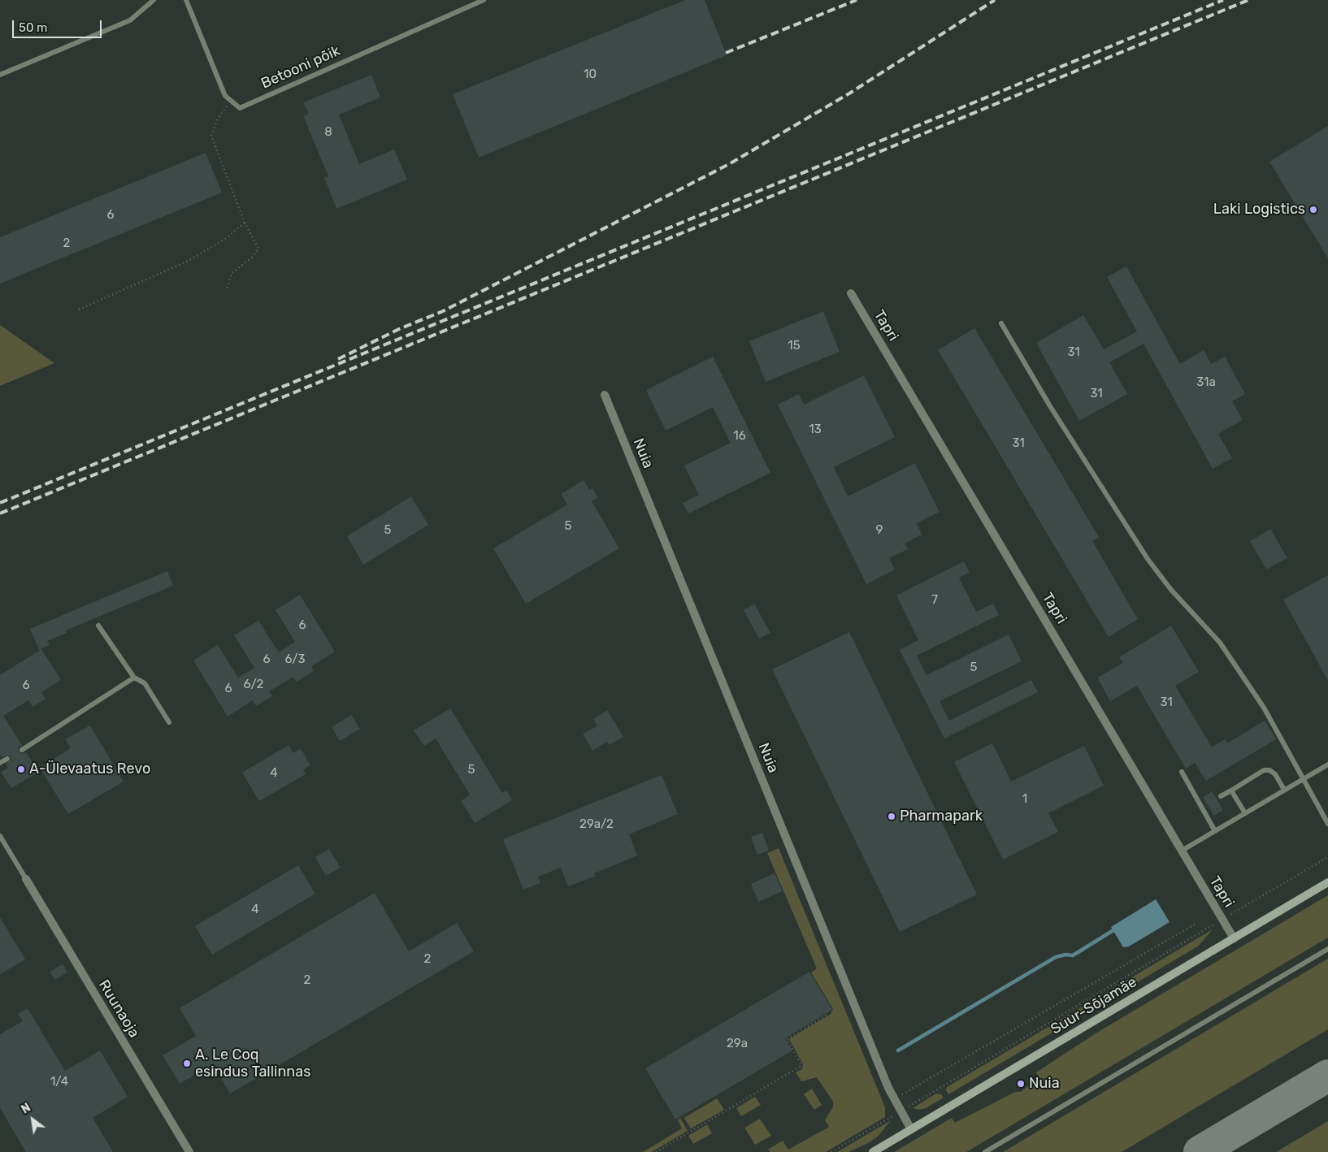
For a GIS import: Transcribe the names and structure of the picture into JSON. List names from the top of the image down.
{
  "streets": {
    "main road": ["Suur-Sõjamäe"],
    "street": ["Tapri", "Nuia", "Ruunaoja"],
    "lane": ["Betooni põik"]
  },
  "crossings": [
    ["Tapri", "Suur-Sõjamäe"],
    ["Nuia", "Suur-Sõjamäe"]
  ],
  "places": [
    "Laki Logistics",
    "A-Ülevaatus Revo",
    "Pharmapark",
    "A. Le Coq esindus Tallinnas",
    "Nuia"
  ],
  "house_numbers": [
    "10",
    "8",
    "6",
    "2",
    "15",
    "31",
    "31a",
    "31",
    "13",
    "16",
    "31",
    "5",
    "5",
    "9",
    "7",
    "6",
    "6",
    "6/3",
    "5",
    "6/2",
    "6",
    "6",
    "31",
    "5",
    "4",
    "1",
    "29a/2",
    "4",
    "2",
    "2",
    "29a",
    "1/4"
  ],
  "scale_bar": "50 m",
  "north": "top left"
}
